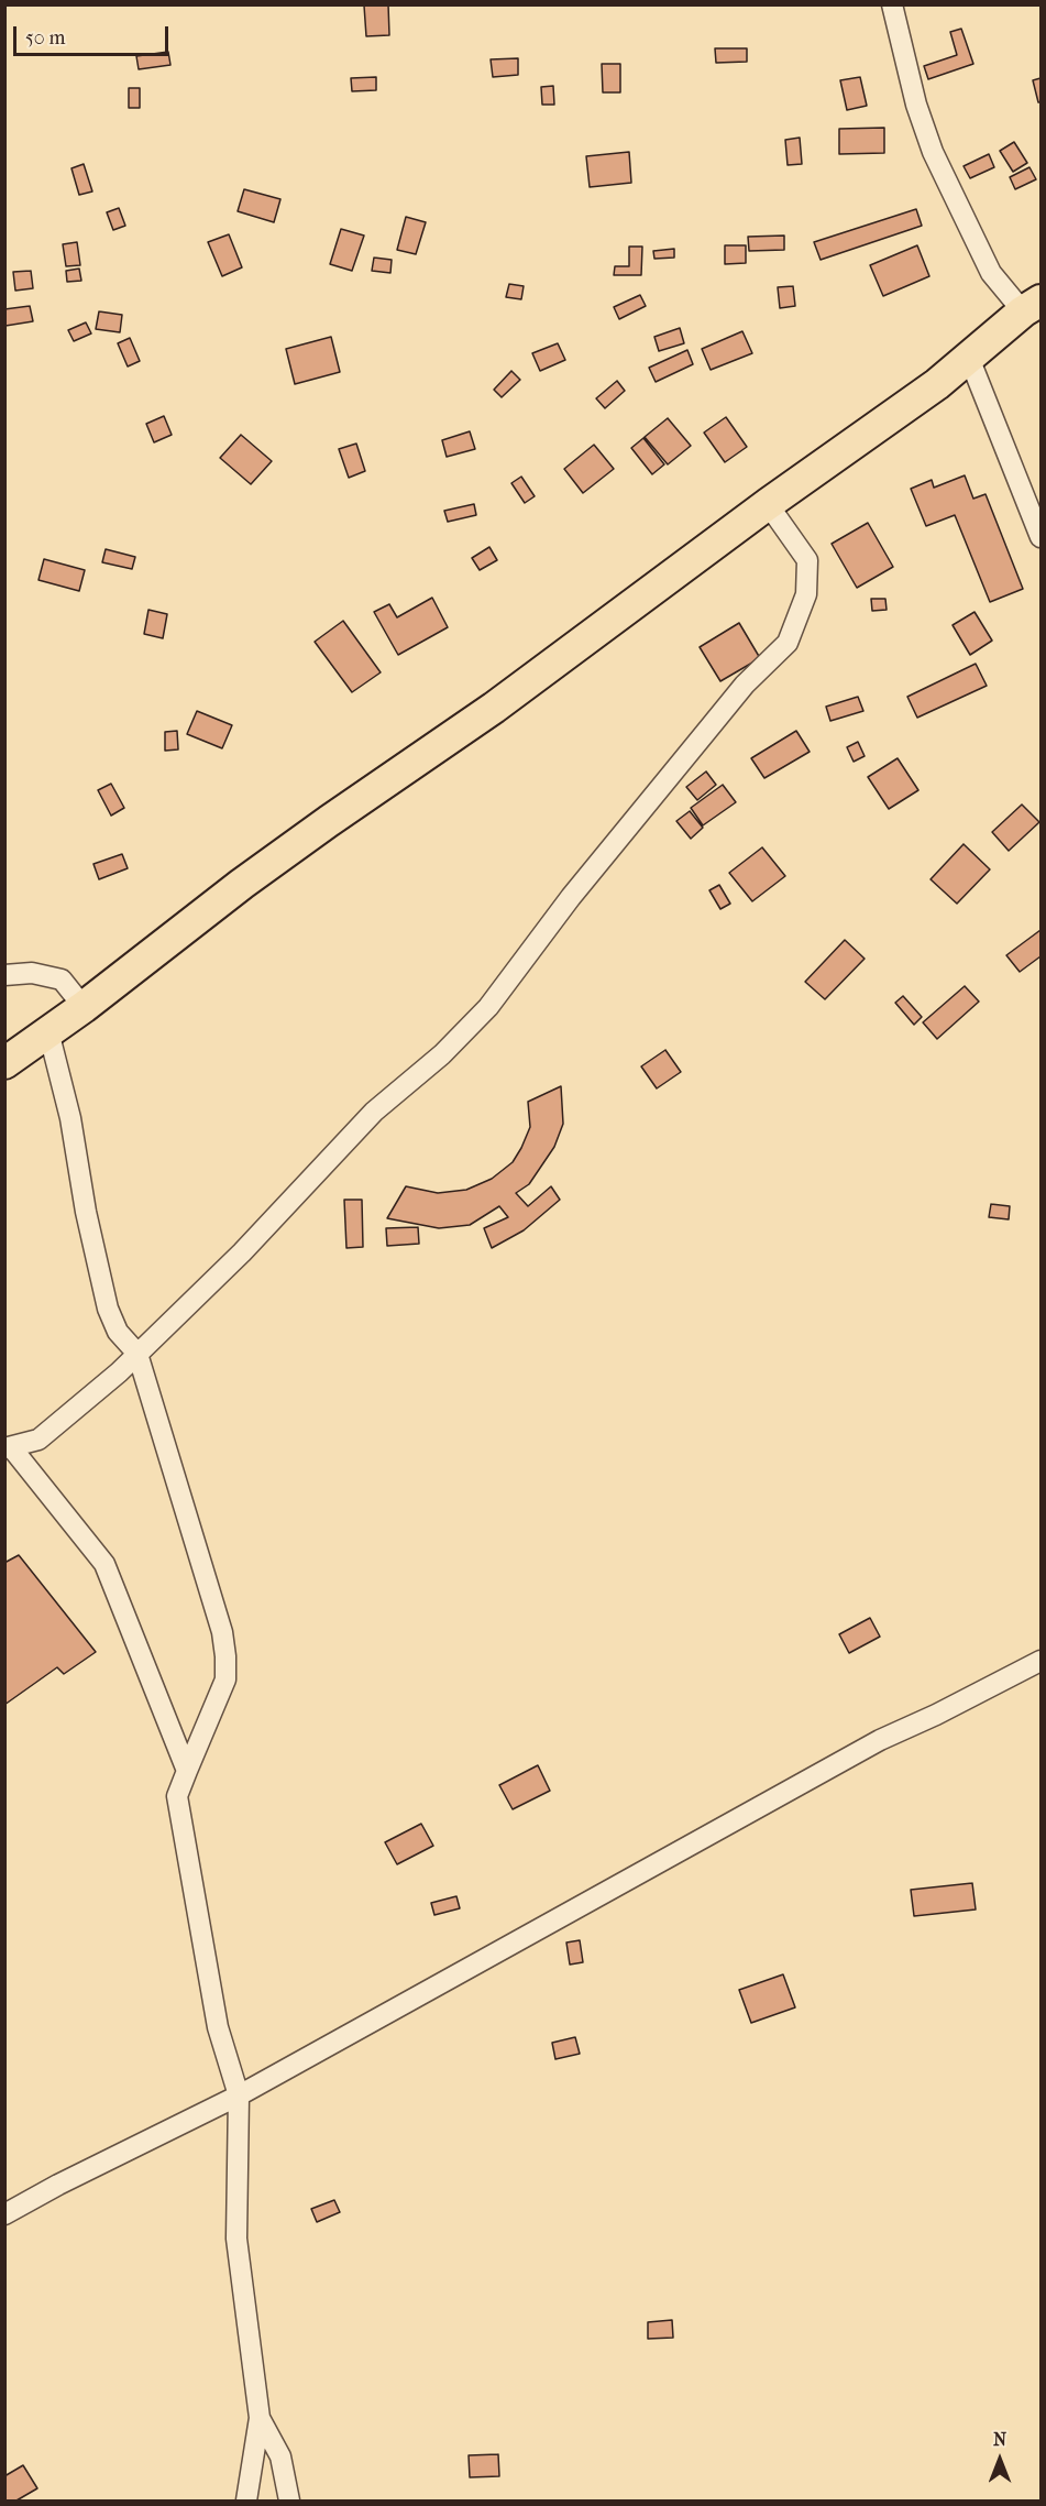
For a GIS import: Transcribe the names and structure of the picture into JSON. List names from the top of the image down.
{
  "scale_bar": "50 m",
  "north": "top"
}
